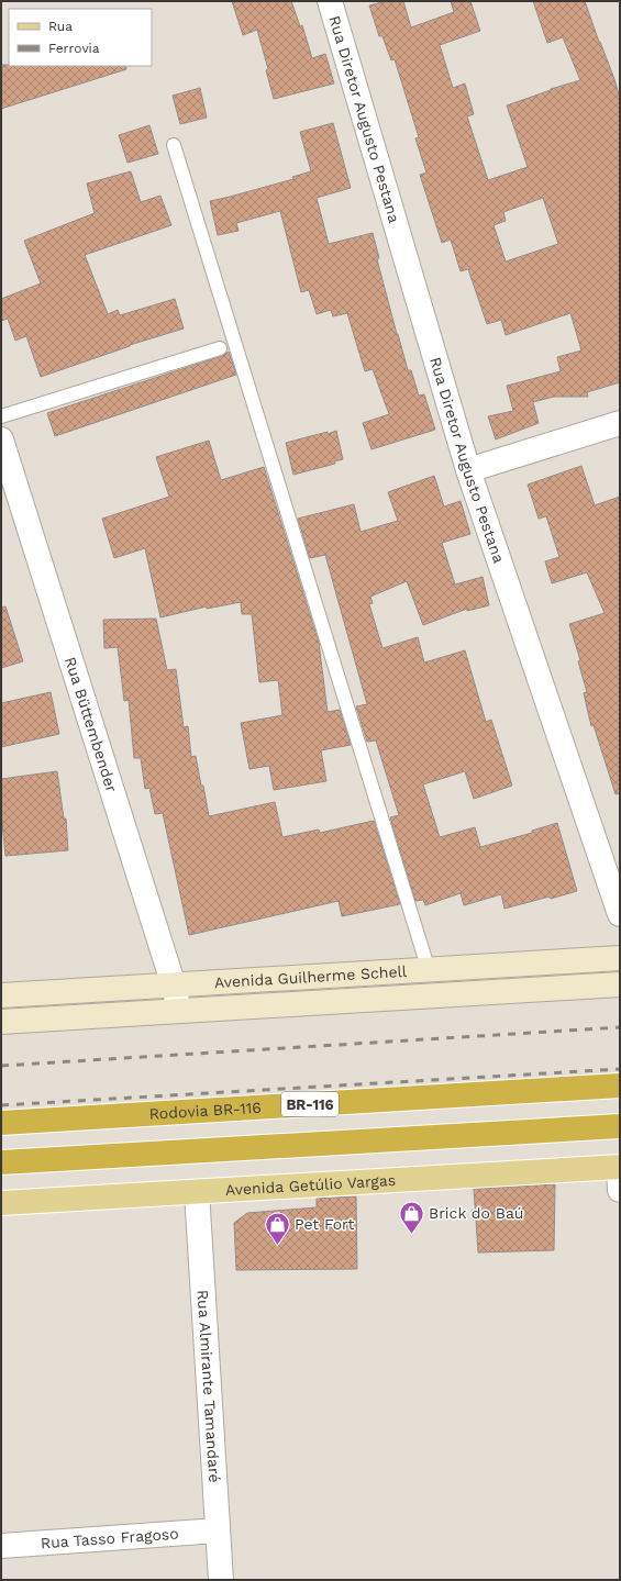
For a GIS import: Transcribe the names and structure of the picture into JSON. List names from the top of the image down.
{
  "streets": {
    "highway": ["BR-116", "Rodovia BR-116"],
    "main road": ["Avenida Guilherme Schell", "Avenida Getúlio Vargas"],
    "street": [
      "Rua Diretor Augusto Pestana",
      "Rua Büttembender",
      "Rua Almirante Tamandaré",
      "Rua Tasso Fragoso"
    ]
  },
  "crossings": [
    ["Rua Büttembender", "Avenida Guilherme Schell"],
    ["Avenida Getúlio Vargas", "Rua Almirante Tamandaré"],
    ["Rua Almirante Tamandaré", "Rua Tasso Fragoso"]
  ],
  "places": {
    "shop": ["Brick do Baú", "Pet Fort"]
  },
  "legend": ["Rua", "Ferrovia"]
}
